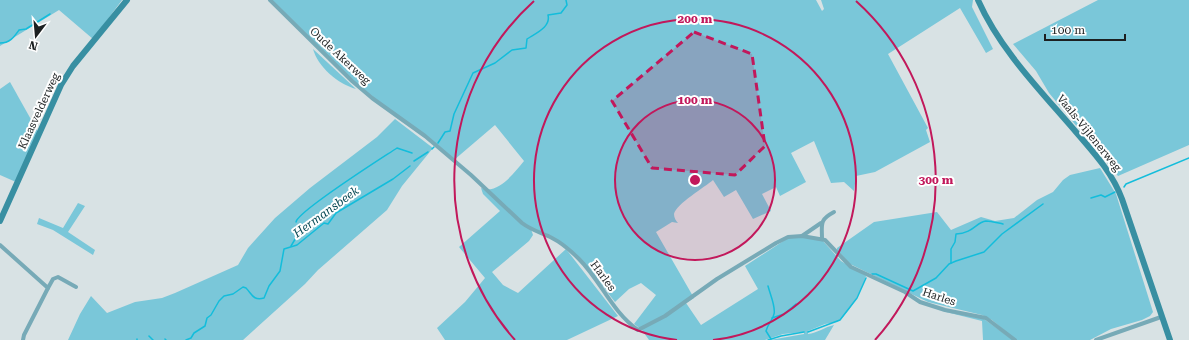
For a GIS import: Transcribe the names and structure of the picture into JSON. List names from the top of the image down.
{
  "streets": {
    "street": [
      "Oude Akerweg",
      "Klaasvelderweg",
      "Vaals-Vijlenerweg",
      "Harles"
    ]
  },
  "crossings": [
    ["Oude Akerweg", "Harles"]
  ],
  "water": ["Hermansbeek"],
  "scale_bar": "100 m",
  "north": "bottom",
  "rings": ["200 m", "100 m", "300 m"]
}
